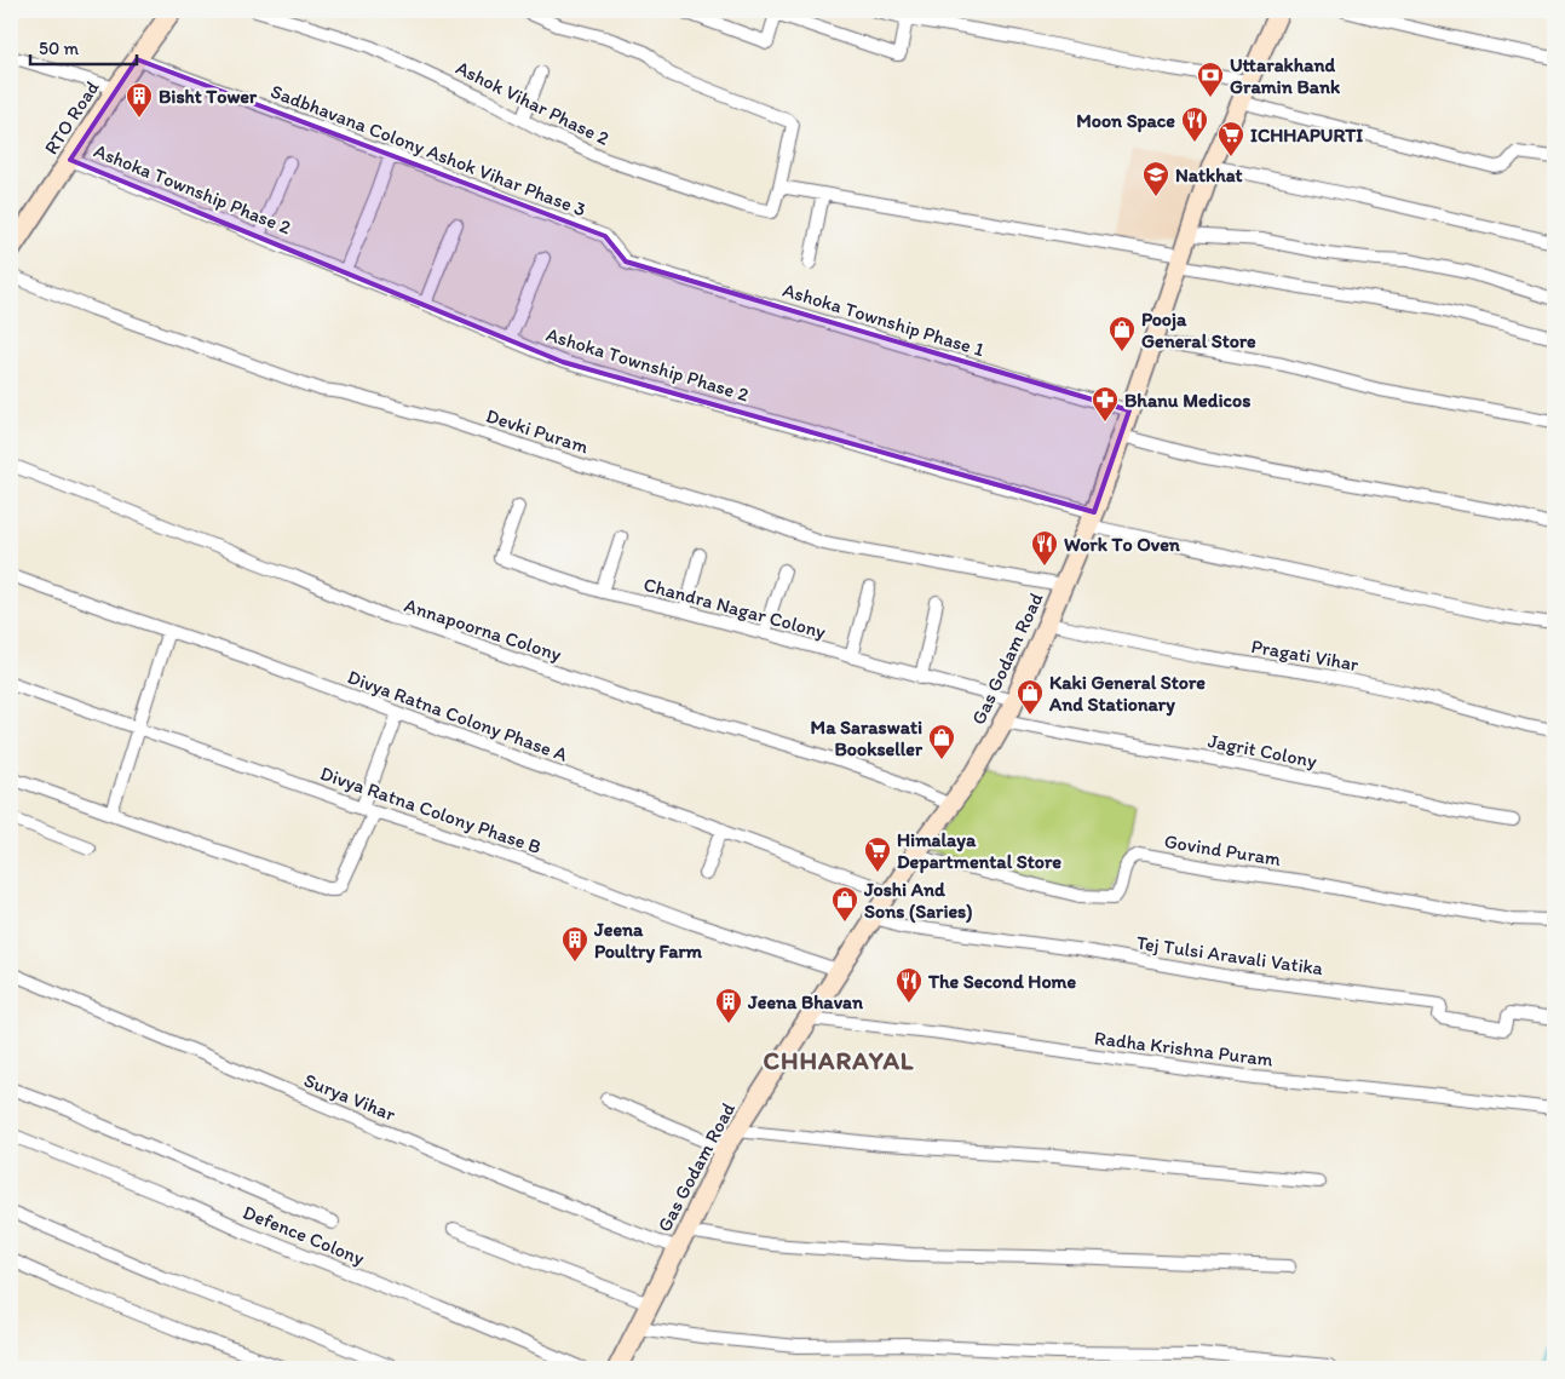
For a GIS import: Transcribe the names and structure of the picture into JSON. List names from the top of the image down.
{
  "streets": {
    "main road": ["RTO Road", "Gas Godam Road"],
    "street": [
      "Ashok Vihar Phase 2",
      "Sadbhavana Colony Ashok Vihar Phase 3",
      "Ashoka Township Phase 2",
      "Ashoka Township Phase 1",
      "Devki Puram",
      "Chandra Nagar Colony",
      "Annapoorna Colony",
      "Pragati Vihar",
      "Divya Ratna Colony Phase A",
      "Jagrit Colony",
      "Divya Ratna Colony Phase B",
      "Govind Puram",
      "Tej Tulsi Aravali Vatika",
      "Radha Krishna Puram",
      "Surya Vihar",
      "Defence Colony"
    ]
  },
  "crossings": [
    ["RTO Road", "Sadbhavana Colony Ashok Vihar Phase 3"],
    ["RTO Road", "Ashoka Township Phase 2"],
    ["Sadbhavana Colony Ashok Vihar Phase 3", "Ashoka Township Phase 1"],
    ["Ashoka Township Phase 2", "Gas Godam Road"],
    ["Ashoka Township Phase 1", "Gas Godam Road"],
    ["Devki Puram", "Gas Godam Road"],
    ["Chandra Nagar Colony", "Gas Godam Road"],
    ["Annapoorna Colony", "Gas Godam Road"],
    ["Pragati Vihar", "Gas Godam Road"],
    ["Gas Godam Road", "Divya Ratna Colony Phase A"],
    ["Gas Godam Road", "Jagrit Colony"],
    ["Gas Godam Road", "Divya Ratna Colony Phase B"],
    ["Gas Godam Road", "Govind Puram"],
    ["Gas Godam Road", "Tej Tulsi Aravali Vatika"],
    ["Gas Godam Road", "Radha Krishna Puram"],
    ["Gas Godam Road", "Surya Vihar"]
  ],
  "districts": ["CHHARAYAL"],
  "places": {
    "bank": ["Uttarakhand Gramin Bank"],
    "building": ["Bisht Tower", "Jeena Poultry Farm", "Jeena Bhavan"],
    "restaurant": ["Moon Space", "Work To Oven", "The Second Home"],
    "supermarket": ["ICHHAPURTI", "Himalaya Departmental Store"],
    "school or university": ["Natkhat"],
    "shop": [
      "Pooja General Store",
      "Kaki General Store And Stationary",
      "Ma Saraswati Bookseller",
      "Joshi And Sons (Saries)"
    ],
    "pharmacy": ["Bhanu Medicos"]
  },
  "scale_bar": "50 m"
}
